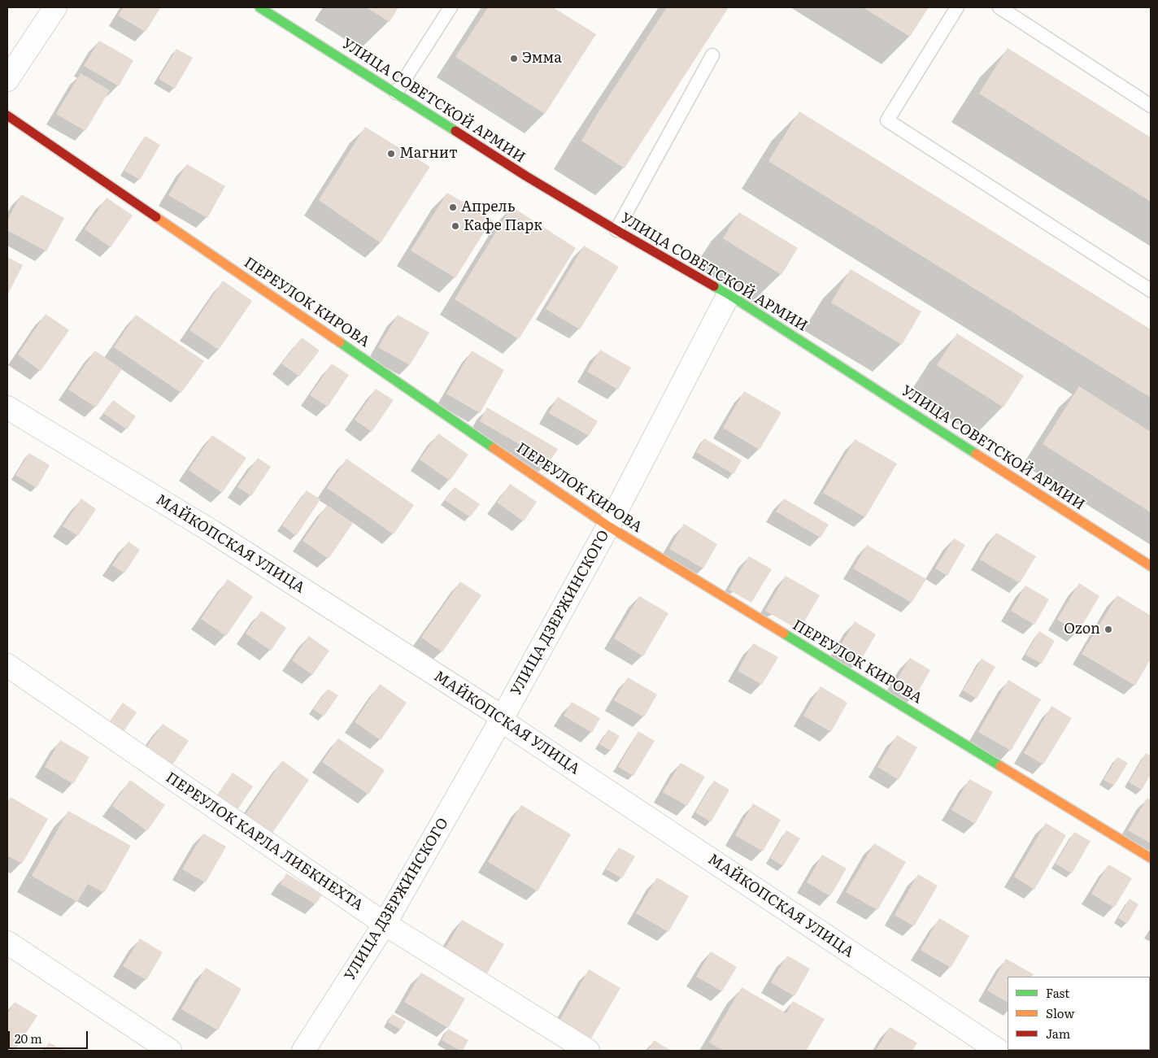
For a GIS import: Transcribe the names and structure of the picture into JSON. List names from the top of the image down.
{
  "streets": {
    "street": [
      "УЛИЦА СОВЕТСКОЙ АРМИИ",
      "ПЕРЕУЛОК КИРОВА",
      "МАЙКОПСКАЯ УЛИЦА",
      "УЛИЦА ДЗЕРЖИНСКОГО",
      "ПЕРЕУЛОК КАРЛА ЛИБКНЕХТА"
    ]
  },
  "crossings": [
    ["УЛИЦА СОВЕТСКОЙ АРМИИ", "УЛИЦА ДЗЕРЖИНСКОГО"],
    ["ПЕРЕУЛОК КИРОВА", "УЛИЦА ДЗЕРЖИНСКОГО"],
    ["МАЙКОПСКАЯ УЛИЦА", "УЛИЦА ДЗЕРЖИНСКОГО"],
    ["УЛИЦА ДЗЕРЖИНСКОГО", "ПЕРЕУЛОК КАРЛА ЛИБКНЕХТА"]
  ],
  "places": [
    "Эмма",
    "Магнит",
    "Апрель",
    "Кафе Парк",
    "Ozon"
  ],
  "legend": ["Fast", "Slow", "Jam"],
  "scale_bar": "20 m"
}
